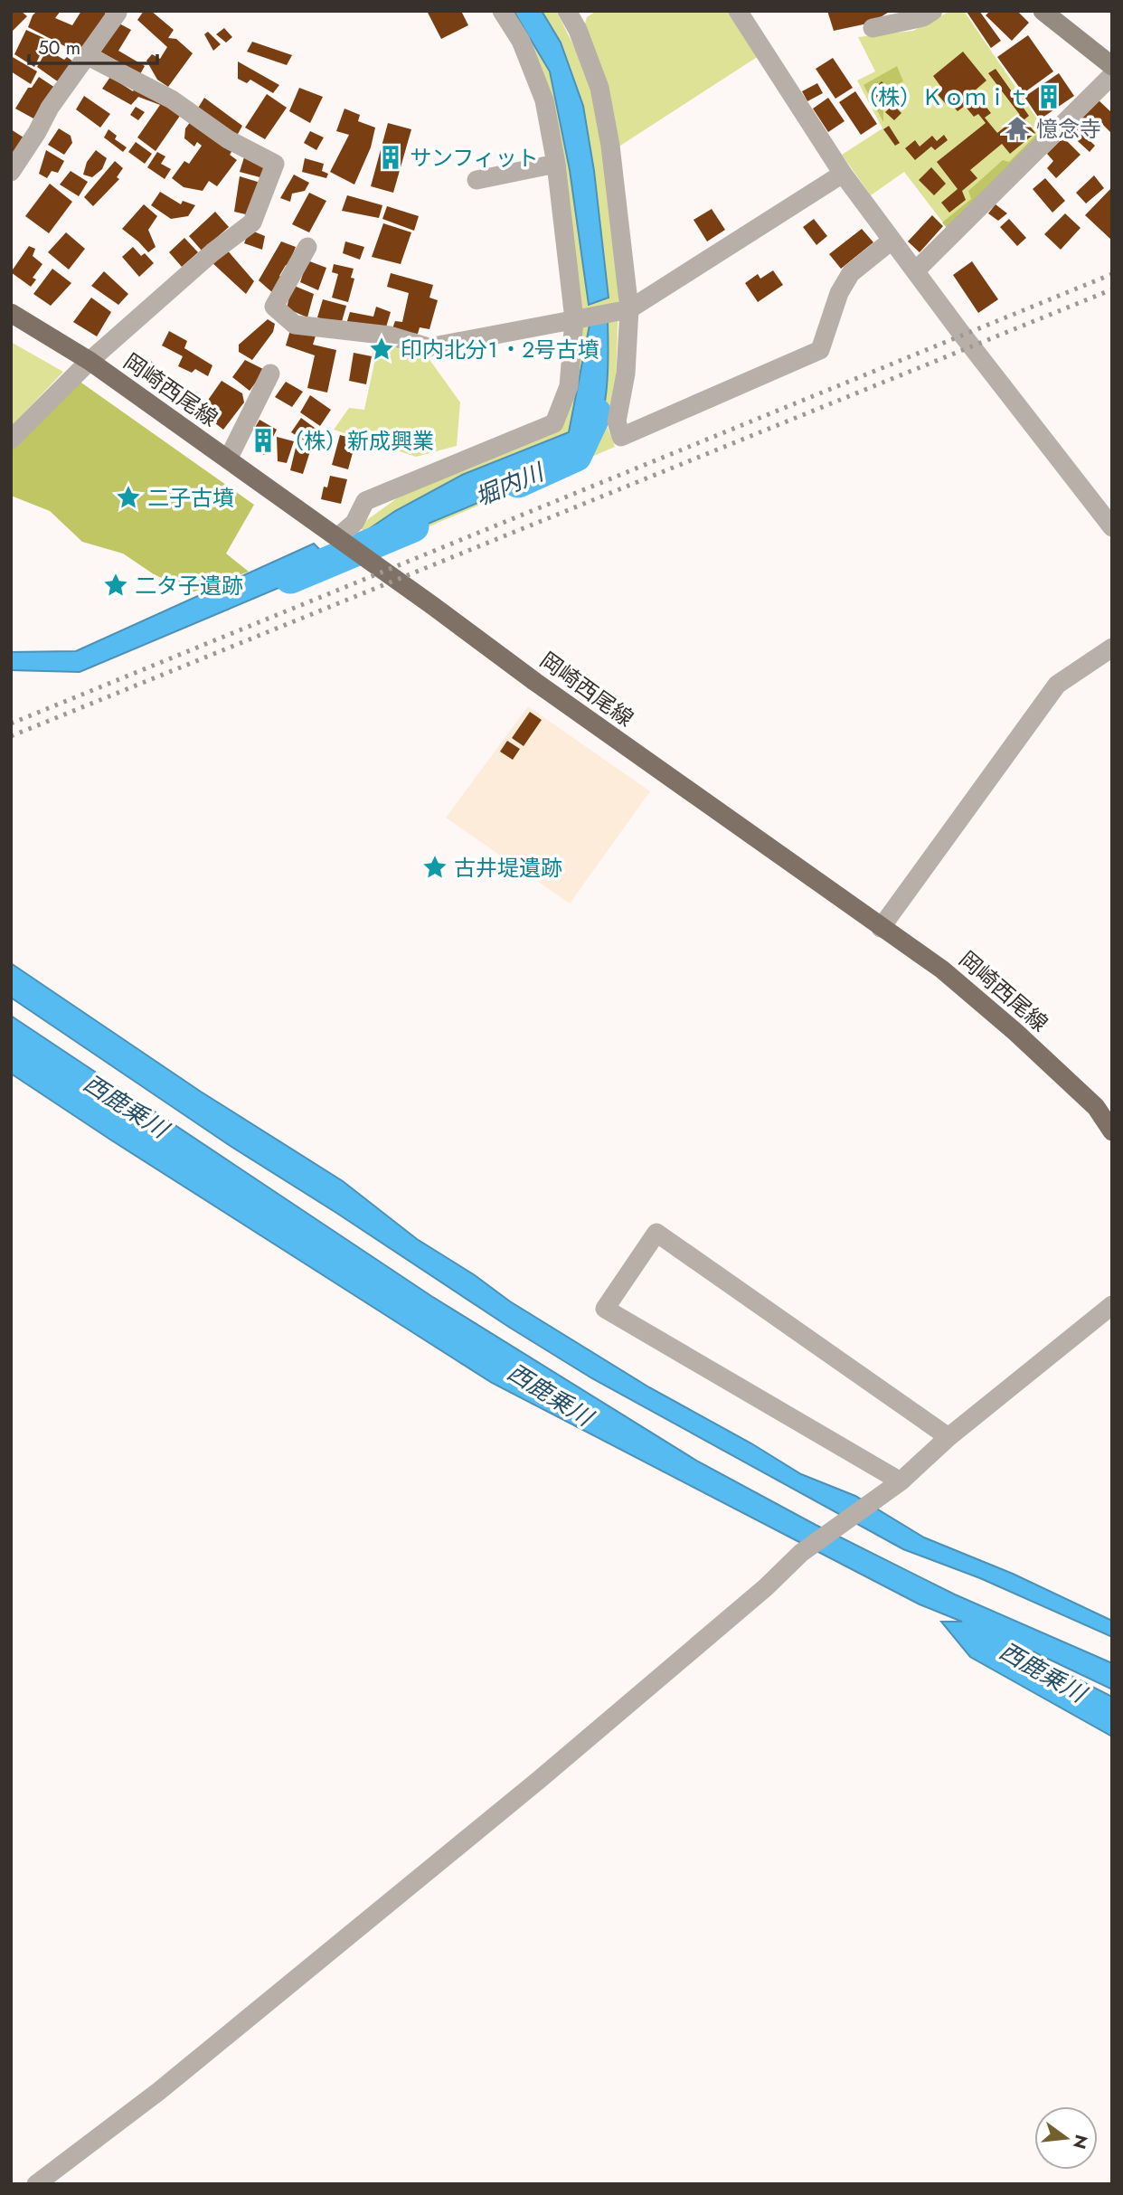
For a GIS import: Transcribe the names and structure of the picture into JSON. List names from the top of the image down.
{
  "streets": {
    "main road": ["岡崎西尾線"]
  },
  "water": ["堀内川", "西鹿乗川"],
  "places": {
    "building": ["（株）Ｋｏｍｉｔ", "サンフィット", "（株）新成興業"],
    "temple": ["憶念寺"],
    "place": [
      "印内北分１・２号古墳",
      "二子古墳",
      "二タ子遺跡",
      "古井堤遺跡"
    ]
  },
  "scale_bar": "50 m",
  "north": "right"
}
